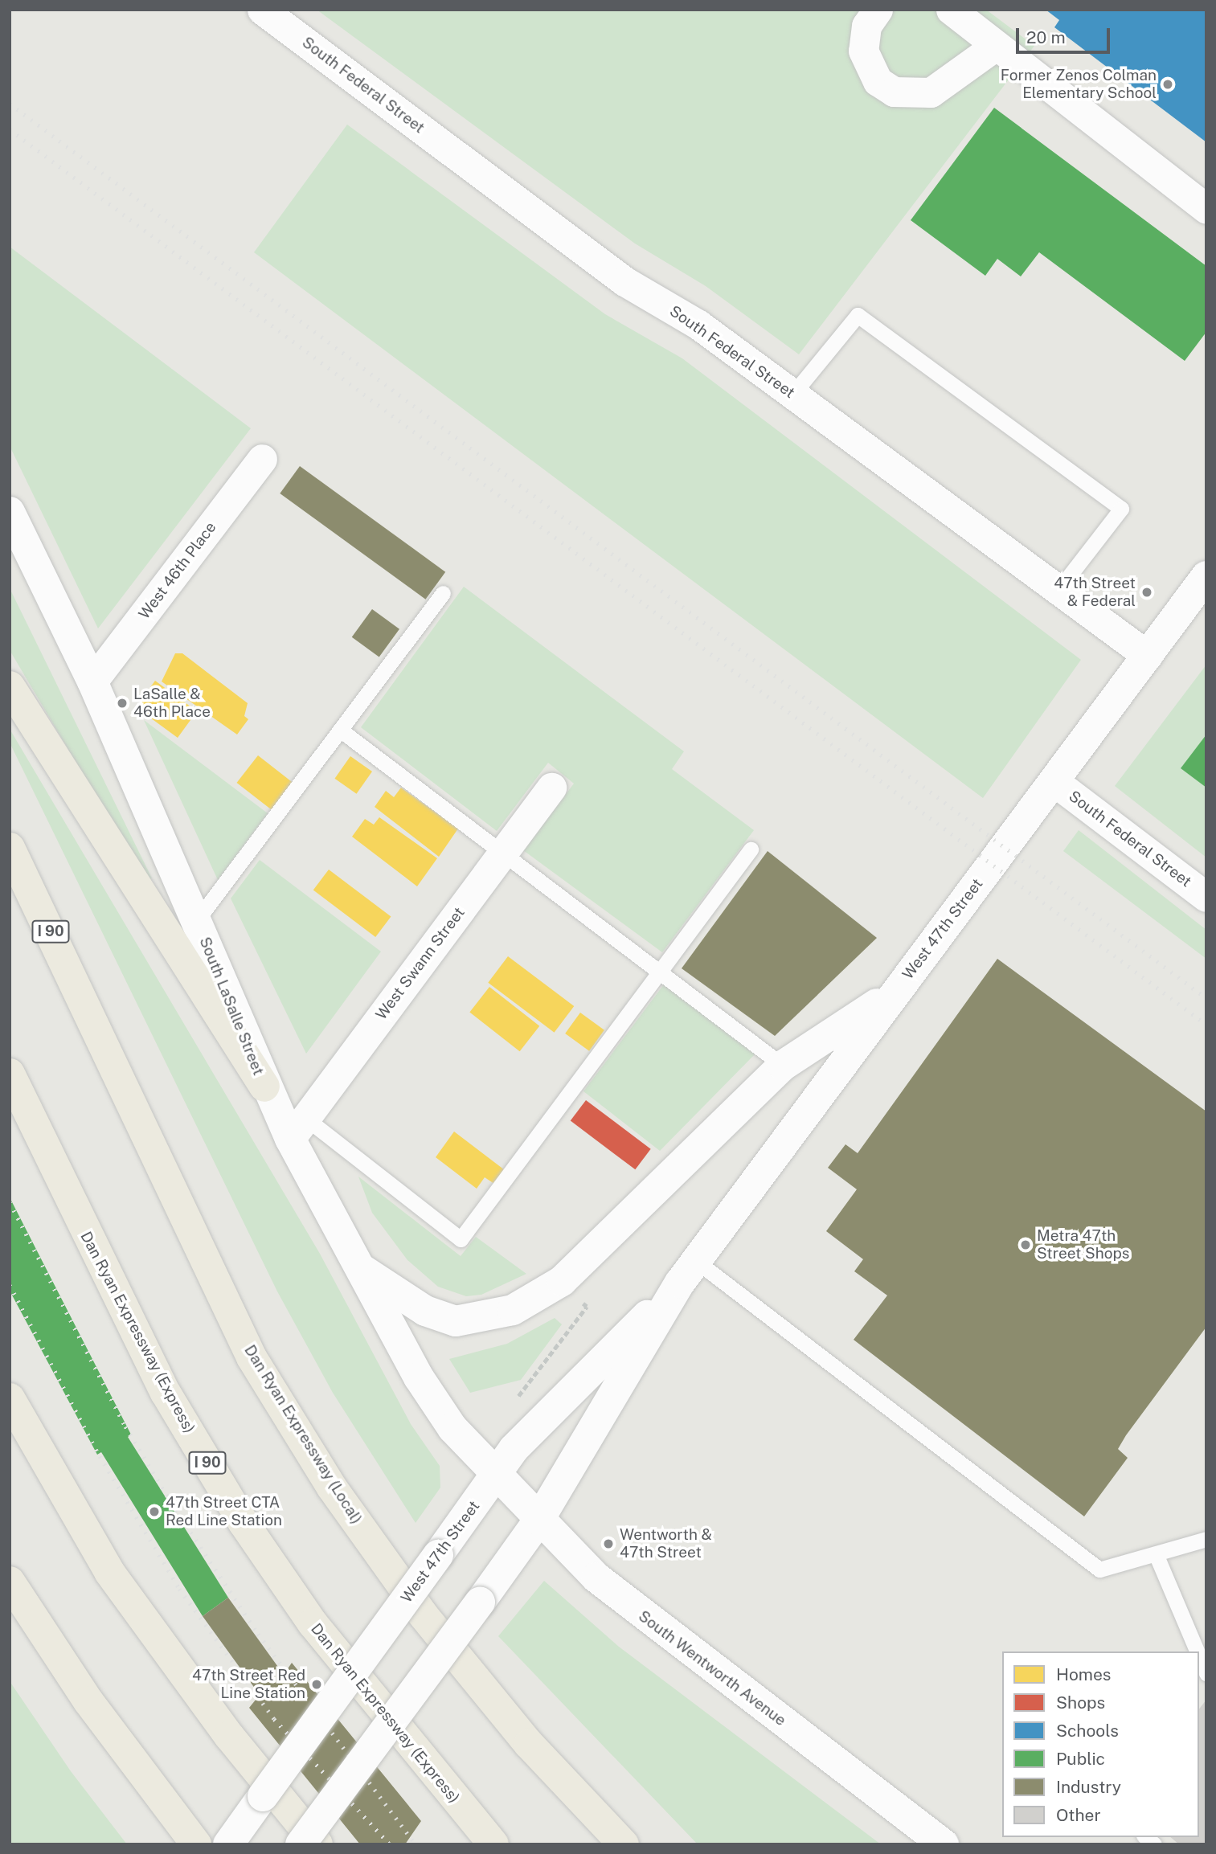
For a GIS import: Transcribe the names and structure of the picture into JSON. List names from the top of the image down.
{
  "streets": {
    "highway": ["I 90", "Dan Ryan Expressway (Express)", "Dan Ryan Expressway (Local)"],
    "main road": ["West 47th Street", "South LaSalle Street", "South Wentworth Avenue"],
    "street": ["South Federal Street", "West 46th Place", "West Swann Street"]
  },
  "crossings": [
    ["South Federal Street", "West 47th Street"],
    ["West 46th Place", "South LaSalle Street"],
    ["West 47th Street", "South LaSalle Street"],
    ["West 47th Street", "South Wentworth Avenue"],
    ["West Swann Street", "South LaSalle Street"],
    ["South LaSalle Street", "South Wentworth Avenue"]
  ],
  "places": [
    "Former Zenos Colman Elementary School",
    "47th Street & Federal",
    "LaSalle & 46th Place",
    "Metra 47th Street Shops",
    "47th Street CTA Red Line Station",
    "Wentworth & 47th Street",
    "47th Street Red Line Station"
  ],
  "legend": [
    "Homes",
    "Shops",
    "Schools",
    "Public",
    "Industry",
    "Other"
  ],
  "scale_bar": "20 m"
}
